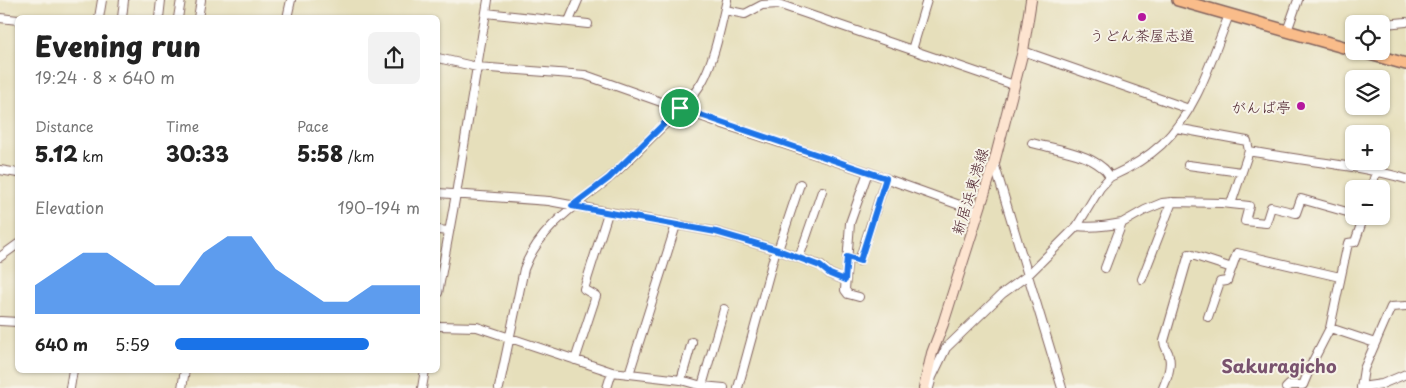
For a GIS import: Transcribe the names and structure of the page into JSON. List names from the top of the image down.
{
  "streets": {
    "main road": ["新居浜東港線"]
  },
  "districts": ["Sakuragicho"],
  "places": ["うどん茶屋志道", "がんば亭"],
  "page": {
    "map_buttons": ["+", "−"],
    "heading": ["Evening run", "19:24 · 8 × 640 m"],
    "stats": [
      ["Distance", "5.12 km"],
      ["Time", "30:33"],
      ["Pace", "5:58 /km"]
    ],
    "chart": ["Elevation", "190–194 m"],
    "list": [
      {
        "name": "640 m",
        "note": "5:59"
      }
    ]
  }
}
